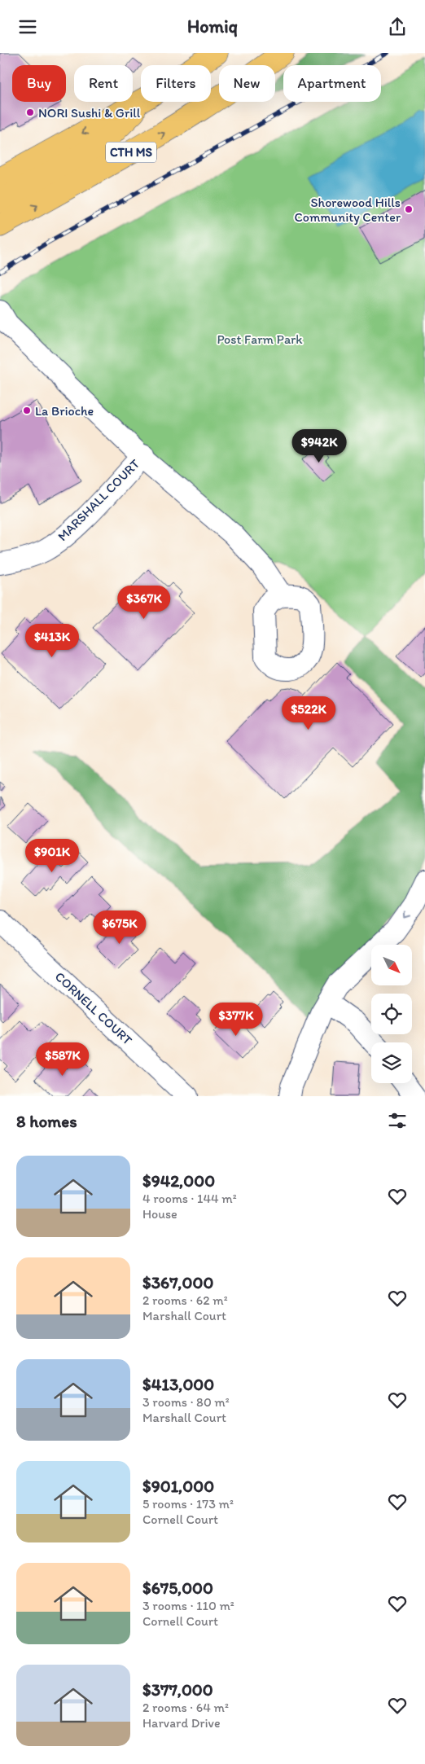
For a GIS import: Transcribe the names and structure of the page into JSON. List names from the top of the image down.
{
  "streets": {
    "main road": ["CTH MS"],
    "street": ["MARSHALL COURT", "CORNELL COURT"]
  },
  "parks": ["Post Farm Park"],
  "places": ["NORI Sushi & Grill", "Shorewood Hills Community Center", "La Brioche"],
  "north": "bottom right",
  "page": {
    "header": "Homiq",
    "chip": [
      "Buy",
      "Rent",
      "Filters",
      "New",
      "Apartment"
    ],
    "price": [
      "$942K",
      "$367K",
      "$413K",
      "$522K",
      "$901K",
      "$675K",
      "$377K",
      "$587K"
    ],
    "heading": "8 homes",
    "list": [
      {
        "name": "$942,000",
        "note": "4 rooms · 144 m² · House"
      },
      {
        "name": "$367,000",
        "note": "2 rooms · 62 m² · Marshall Court"
      },
      {
        "name": "$413,000",
        "note": "3 rooms · 80 m² · Marshall Court"
      },
      {
        "name": "$901,000",
        "note": "5 rooms · 173 m² · Cornell Court"
      },
      {
        "name": "$675,000",
        "note": "3 rooms · 110 m² · Cornell Court"
      },
      {
        "name": "$377,000",
        "note": "2 rooms · 64 m² · Harvard Drive"
      }
    ]
  }
}
